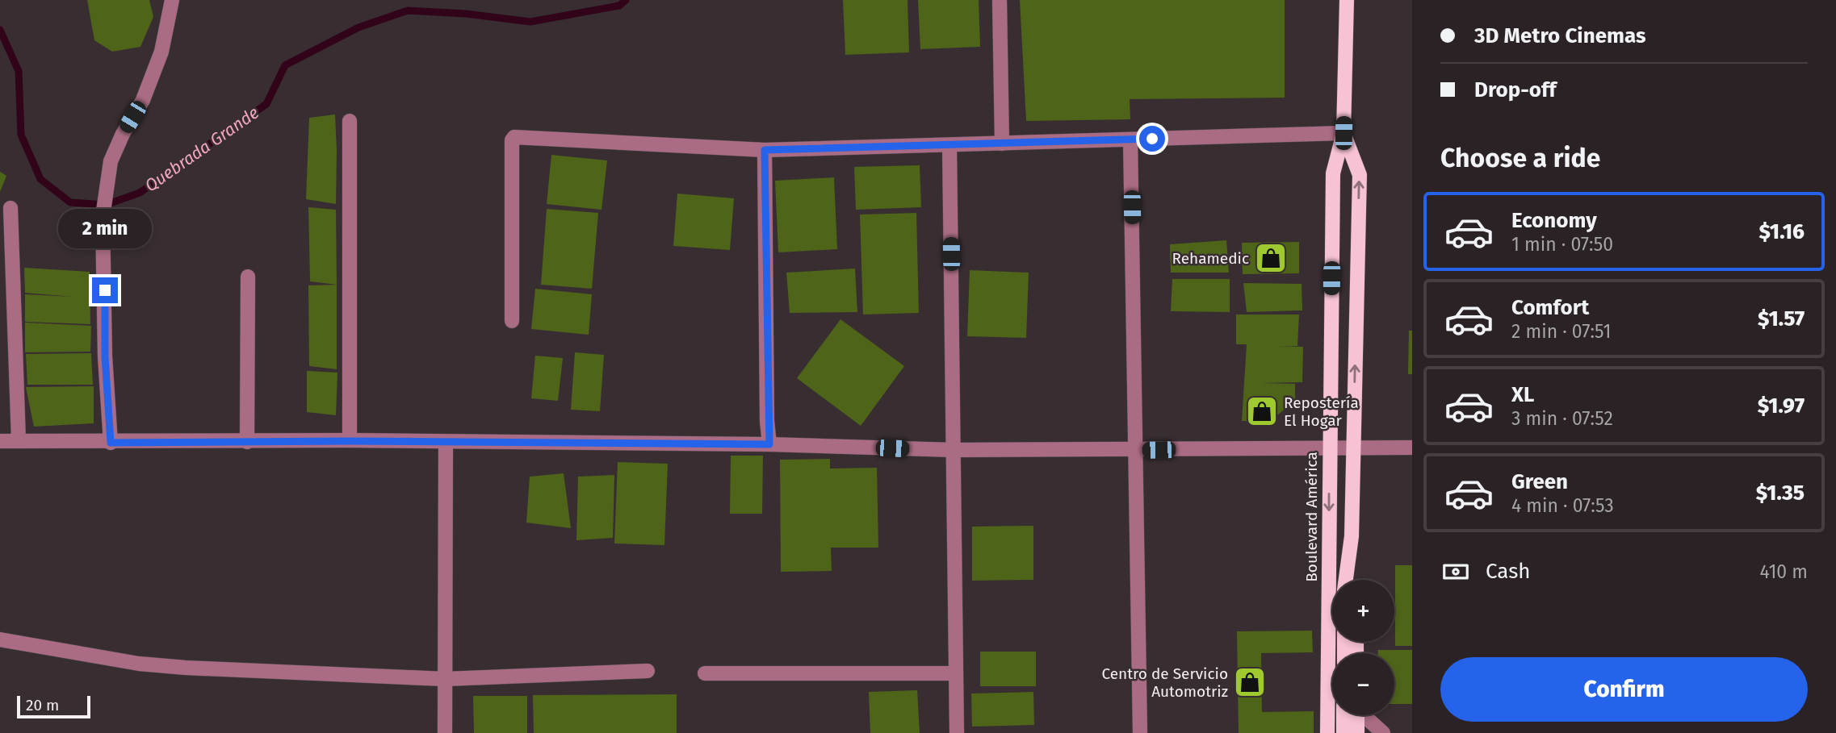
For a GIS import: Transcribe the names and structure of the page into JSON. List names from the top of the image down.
{
  "streets": {
    "main road": ["Boulevard América"]
  },
  "water": ["Quebrada Grande"],
  "places": {
    "shop": ["Rehamedic", "Repostería El Hogar", "Centro de Servicio Automotriz"]
  },
  "scale_bar": "20 m",
  "page": {
    "banner": ["3D Metro Cinemas", "Drop-off"],
    "heading": "Choose a ride",
    "list": [
      {
        "name": "Economy",
        "note": "1 min · 07:50",
        "value": "$1.16"
      },
      {
        "name": "Comfort",
        "note": "2 min · 07:51",
        "value": "$1.57"
      },
      {
        "name": "XL",
        "note": "3 min · 07:52",
        "value": "$1.97"
      },
      {
        "name": "Green",
        "note": "4 min · 07:53",
        "value": "$1.35"
      }
    ],
    "bubble": "2 min",
    "pay": ["Cash", "410 m"],
    "map_buttons": ["+", "−"],
    "buttons": "Confirm",
    "scale": "20 m"
  }
}
